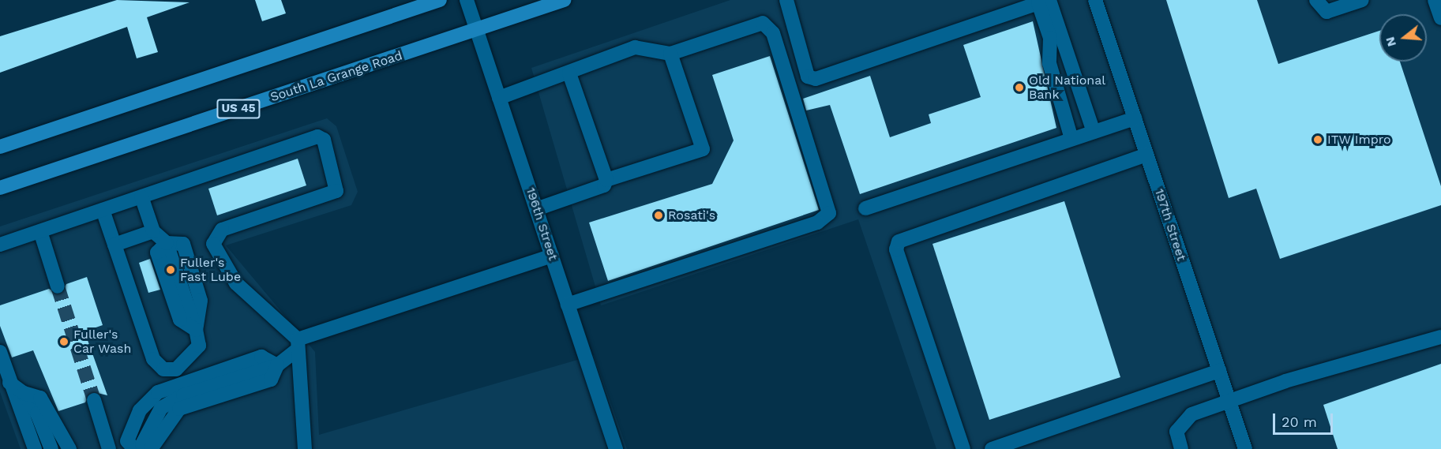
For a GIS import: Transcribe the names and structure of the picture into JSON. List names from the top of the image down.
{
  "streets": {
    "main road": ["South La Grange Road", "US 45"],
    "street": ["196th Street", "197th Street"]
  },
  "crossings": [
    ["South La Grange Road", "196th Street"]
  ],
  "places": [
    "Old National Bank",
    "ITW Impro",
    "Rosati's",
    "Fuller's Fast Lube",
    "Fuller's Car Wash"
  ],
  "scale_bar": "20 m",
  "north": "left"
}
